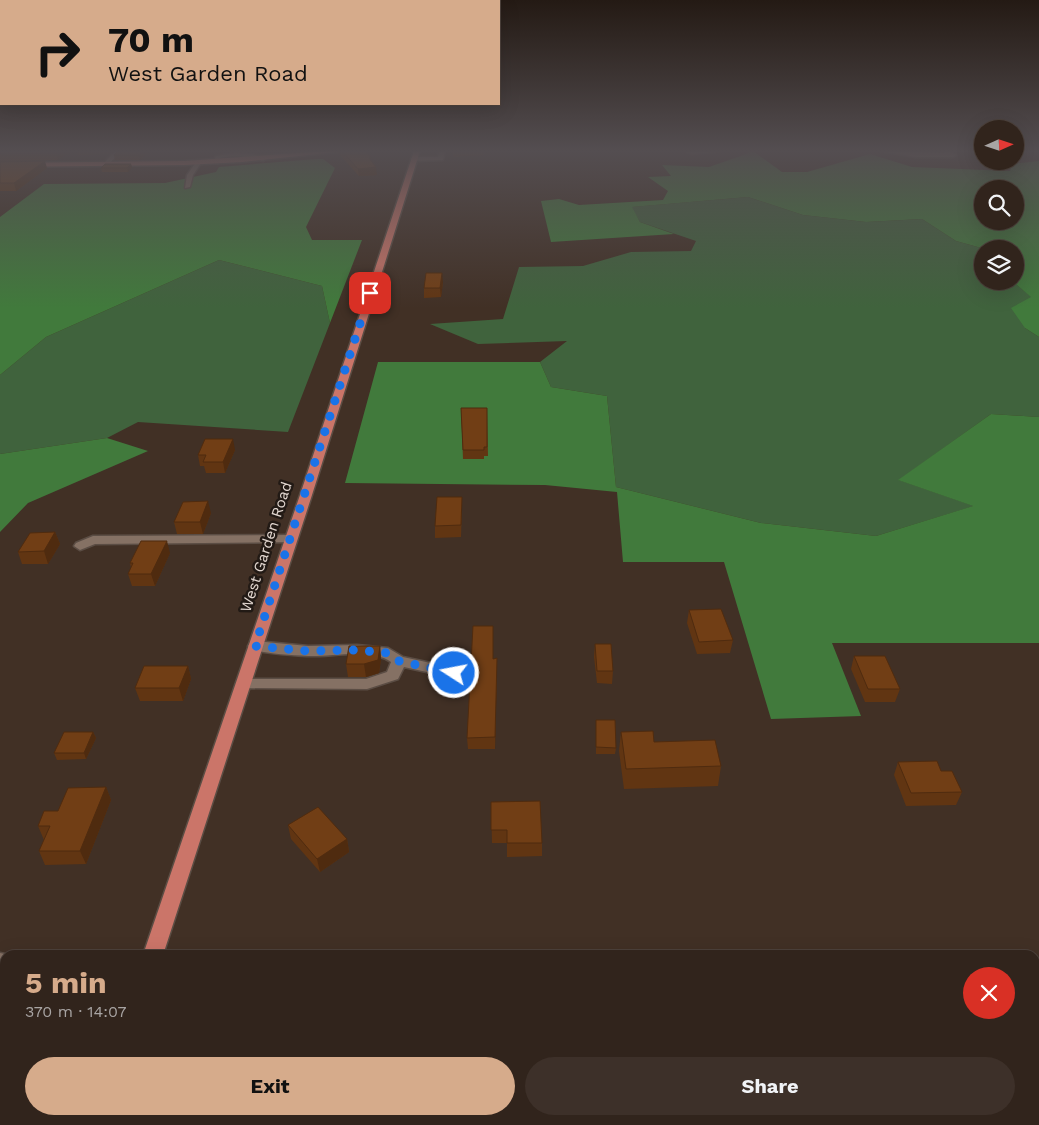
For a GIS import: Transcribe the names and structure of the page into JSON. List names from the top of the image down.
{
  "streets": {
    "main road": ["West Garden Road"]
  },
  "north": "right",
  "page": {
    "turn": ["70 m", "West Garden Road"],
    "heading": ["5 min", "370 m · 14:07"],
    "buttons": ["Exit", "Share"]
  }
}
